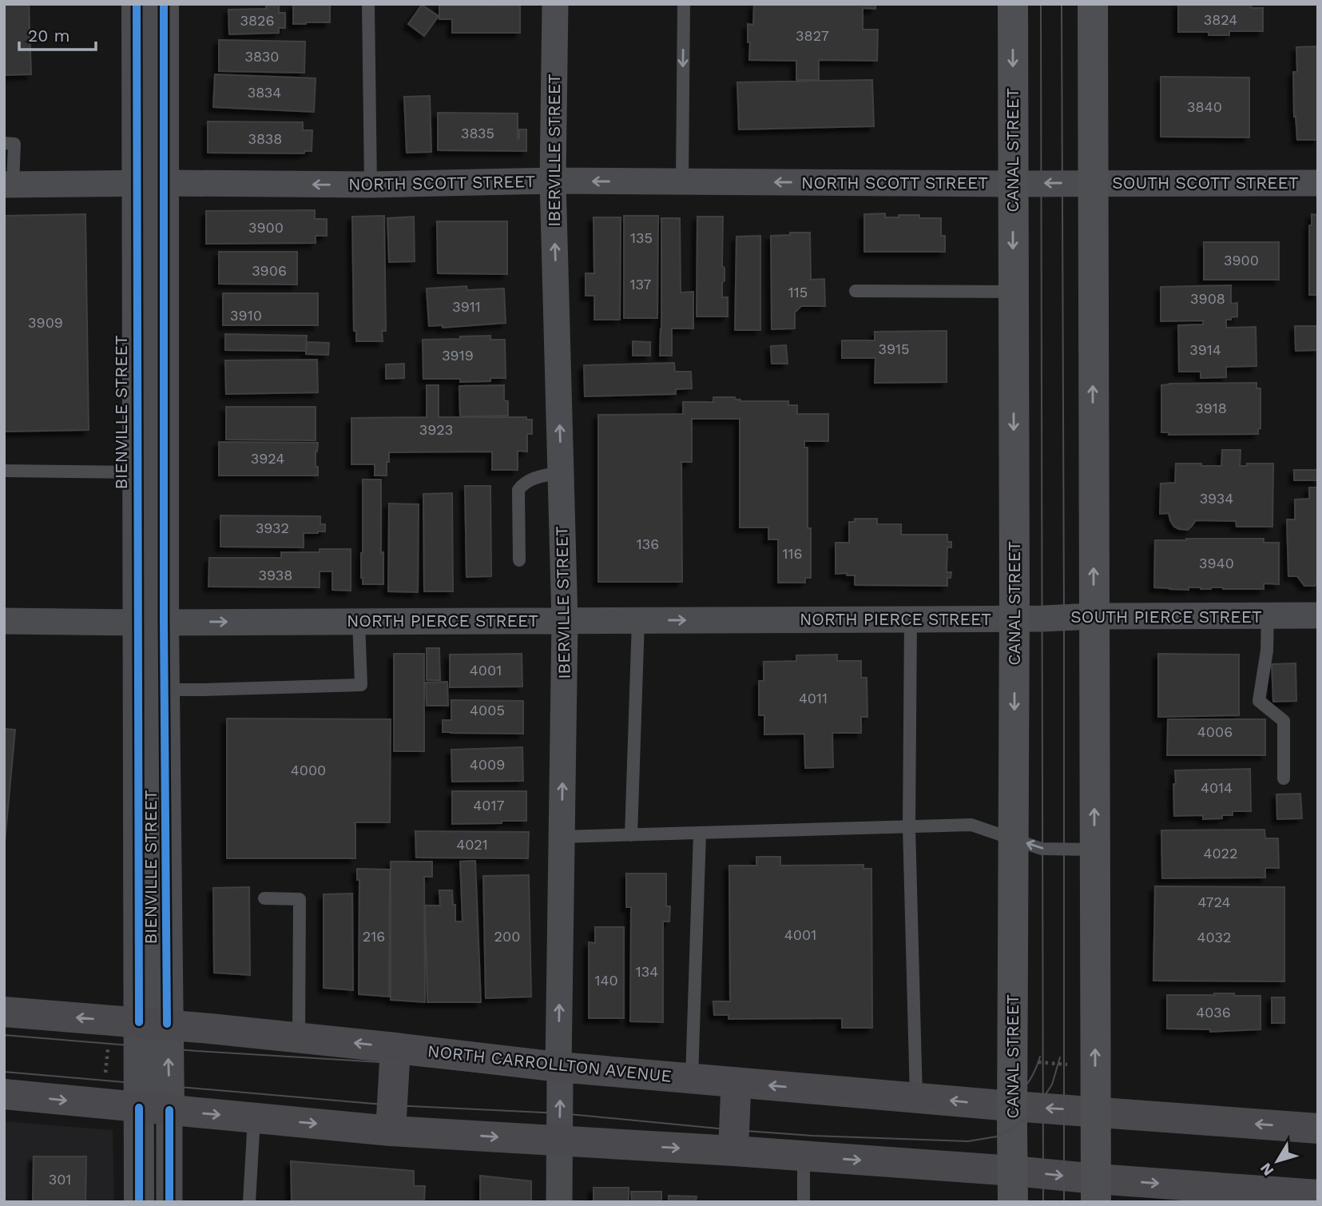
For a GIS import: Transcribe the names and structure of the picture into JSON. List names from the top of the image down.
{
  "streets": {
    "main road": ["CANAL STREET", "NORTH CARROLLTON AVENUE"],
    "street": [
      "IBERVILLE STREET",
      "NORTH SCOTT STREET",
      "SOUTH SCOTT STREET",
      "BIENVILLE STREET",
      "SOUTH PIERCE STREET",
      "NORTH PIERCE STREET"
    ]
  },
  "crossings": [
    ["IBERVILLE STREET", "NORTH SCOTT STREET"],
    ["IBERVILLE STREET", "NORTH PIERCE STREET"],
    ["IBERVILLE STREET", "NORTH CARROLLTON AVENUE"],
    ["CANAL STREET", "NORTH SCOTT STREET"],
    ["CANAL STREET", "SOUTH PIERCE STREET"],
    ["CANAL STREET", "NORTH PIERCE STREET"],
    ["CANAL STREET", "NORTH CARROLLTON AVENUE"],
    ["NORTH SCOTT STREET", "SOUTH SCOTT STREET"],
    ["NORTH SCOTT STREET", "BIENVILLE STREET"],
    ["BIENVILLE STREET", "NORTH PIERCE STREET"],
    ["BIENVILLE STREET", "NORTH CARROLLTON AVENUE"],
    ["SOUTH PIERCE STREET", "NORTH PIERCE STREET"]
  ],
  "one_way": ["IBERVILLE STREET", "NORTH SCOTT STREET", "NORTH PIERCE STREET"],
  "house_numbers": [
    "3824",
    "3826",
    "3827",
    "3830",
    "3834",
    "3840",
    "3835",
    "3838",
    "3900",
    "135",
    "3900",
    "3906",
    "137",
    "115",
    "3908",
    "3911",
    "3910",
    "3909",
    "3915",
    "3914",
    "3919",
    "3918",
    "3923",
    "3924",
    "3934",
    "3932",
    "136",
    "116",
    "3940",
    "3938",
    "4001",
    "4011",
    "4005",
    "4006",
    "4009",
    "4000",
    "4014",
    "4017",
    "4021",
    "4022",
    "4724",
    "4001",
    "216",
    "200",
    "4032",
    "134",
    "140",
    "4036",
    "301"
  ],
  "scale_bar": "20 m",
  "north": "bottom left"
}
